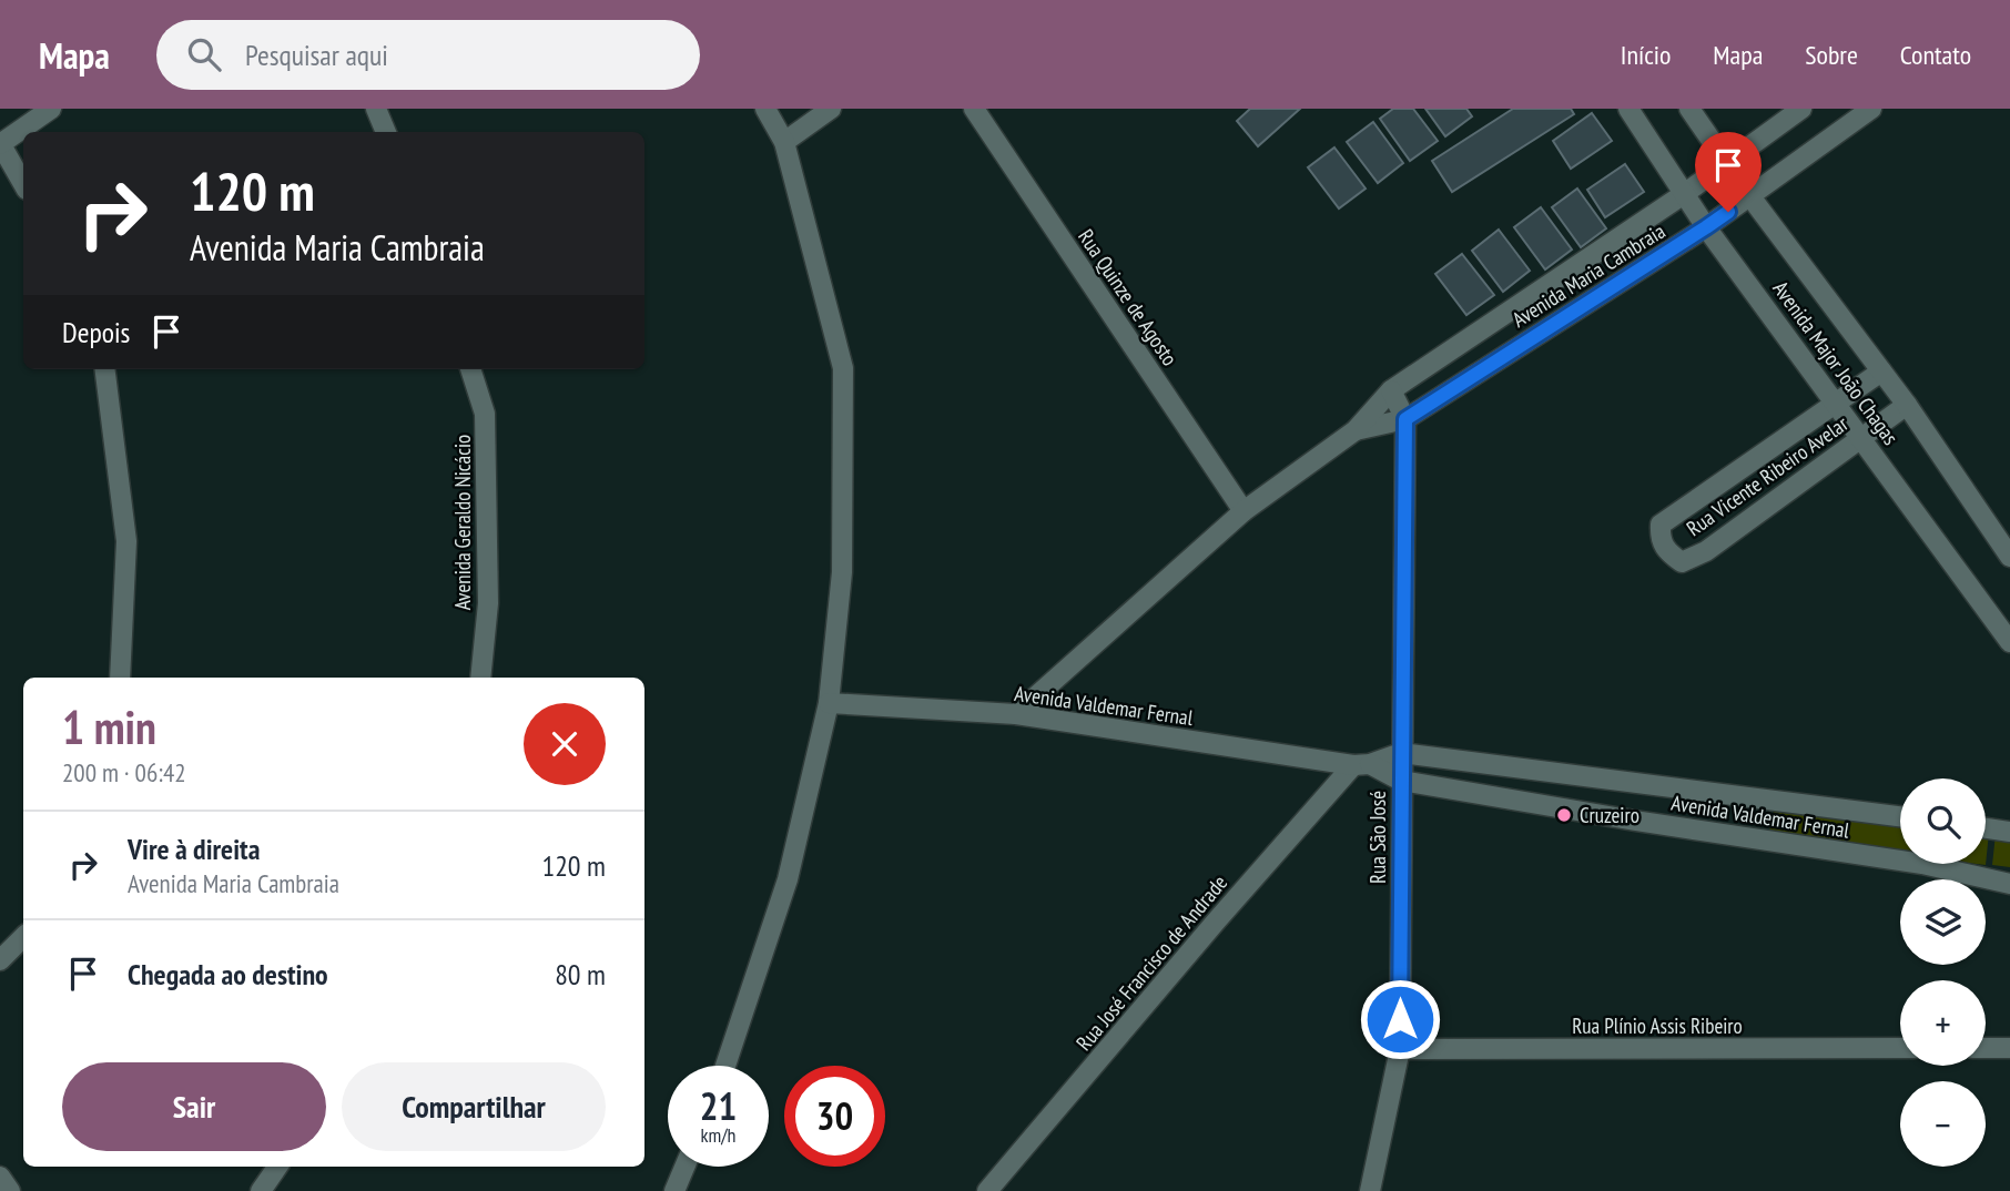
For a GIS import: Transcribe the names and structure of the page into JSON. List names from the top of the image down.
{
  "streets": {
    "street": [
      "Avenida Maria Cambraia",
      "Rua Quinze de Agosto",
      "Avenida Major João Chagas",
      "Rua Vicente Ribeiro Avelar",
      "Avenida Geraldo Nicácio",
      "Avenida Valdemar Fernal",
      "Rua São José",
      "Rua José Francisco de Andrade",
      "Rua Plínio Assis Ribeiro"
    ]
  },
  "crossings": [
    ["Avenida Maria Cambraia", "Rua Quinze de Agosto"],
    ["Avenida Maria Cambraia", "Avenida Major João Chagas"],
    ["Avenida Maria Cambraia", "Avenida Valdemar Fernal"],
    ["Avenida Maria Cambraia", "Rua São José"],
    ["Avenida Major João Chagas", "Rua Vicente Ribeiro Avelar"],
    ["Avenida Valdemar Fernal", "Rua São José"],
    ["Avenida Valdemar Fernal", "Rua José Francisco de Andrade"],
    ["Rua São José", "Rua Plínio Assis Ribeiro"]
  ],
  "places": ["Cruzeiro"],
  "page": {
    "header": "Mapa",
    "search": "Pesquisar aqui",
    "nav": [
      "Início",
      "Mapa",
      "Sobre",
      "Contato"
    ],
    "turn": ["120 m", "Avenida Maria Cambraia"],
    "then": "Depois",
    "heading": ["1 min", "200 m · 06:42"],
    "map_buttons": ["+", "−"],
    "list": [
      {
        "name": "Vire à direita",
        "note": "Avenida Maria Cambraia",
        "value": "120 m"
      },
      {
        "name": "Chegada ao destino",
        "value": "80 m"
      }
    ],
    "buttons": ["Sair", "Compartilhar"],
    "speed": "21 km/h",
    "limit": "30"
  }
}
